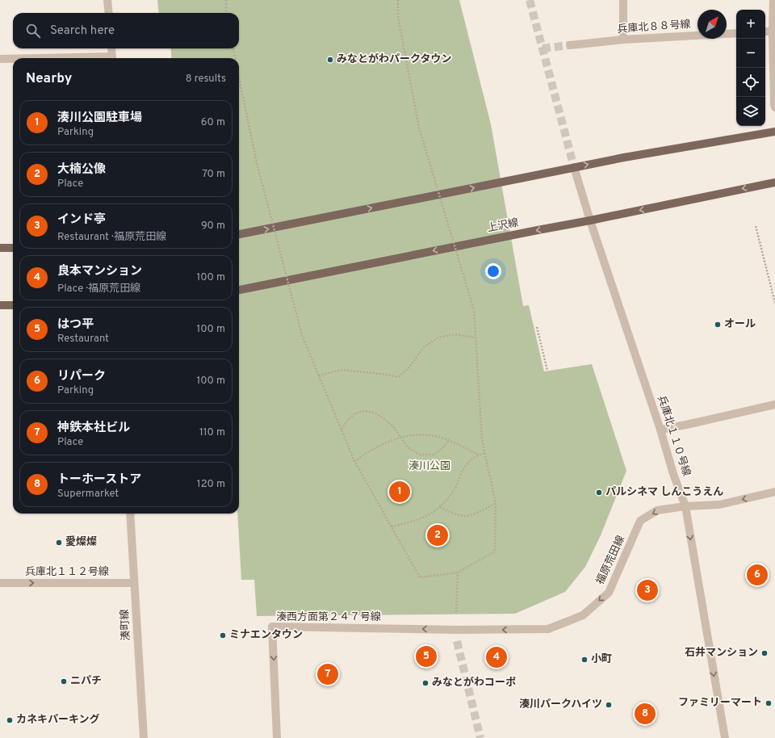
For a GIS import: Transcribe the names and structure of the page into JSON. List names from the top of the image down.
{
  "streets": {
    "main road": ["上沢線"],
    "street": [
      "兵庫北８８号線",
      "兵庫北１１０号線",
      "福原荒田線",
      "兵庫北１１２号線",
      "湊西方面第２４７号線",
      "湊町線"
    ]
  },
  "crossings": [
    ["上沢線", "兵庫北１１０号線"],
    ["兵庫北１１０号線", "福原荒田線"],
    ["福原荒田線", "湊西方面第２４７号線"],
    ["兵庫北１１２号線", "湊町線"]
  ],
  "one_way": ["兵庫北１１０号線", "福原荒田線", "兵庫北１１２号線"],
  "parks": ["湊川公園"],
  "places": [
    "みなとがわパークタウン",
    "オール",
    "パルシネマ しんこうえん",
    "愛燦燦",
    "ミナエンタウン",
    "石井マンション",
    "小町",
    "ニパチ",
    "みなとがわコーポ",
    "ファミリーマート",
    "湊川パークハイツ",
    "カネキパーキング"
  ],
  "north": "top right",
  "page": {
    "map_buttons": ["+", "−"],
    "search": "Search here",
    "heading": ["Nearby", "8 results"],
    "list": [
      {
        "mark": "1",
        "name": "湊川公園駐車場",
        "note": "Parking",
        "value": "60 m"
      },
      {
        "mark": "2",
        "name": "大楠公像",
        "note": "Place",
        "value": "70 m"
      },
      {
        "mark": "3",
        "name": "インド亭",
        "note": "Restaurant · 福原荒田線",
        "value": "90 m"
      },
      {
        "mark": "4",
        "name": "良本マンション",
        "note": "Place · 福原荒田線",
        "value": "100 m"
      },
      {
        "mark": "5",
        "name": "はつ平",
        "note": "Restaurant",
        "value": "100 m"
      },
      {
        "mark": "6",
        "name": "リパーク",
        "note": "Parking",
        "value": "100 m"
      },
      {
        "mark": "7",
        "name": "神鉄本社ビル",
        "note": "Place",
        "value": "110 m"
      },
      {
        "mark": "8",
        "name": "トーホーストア",
        "note": "Supermarket",
        "value": "120 m"
      }
    ],
    "pins": [
      "1",
      "2",
      "6",
      "3",
      "5",
      "4",
      "7",
      "8"
    ]
  }
}
